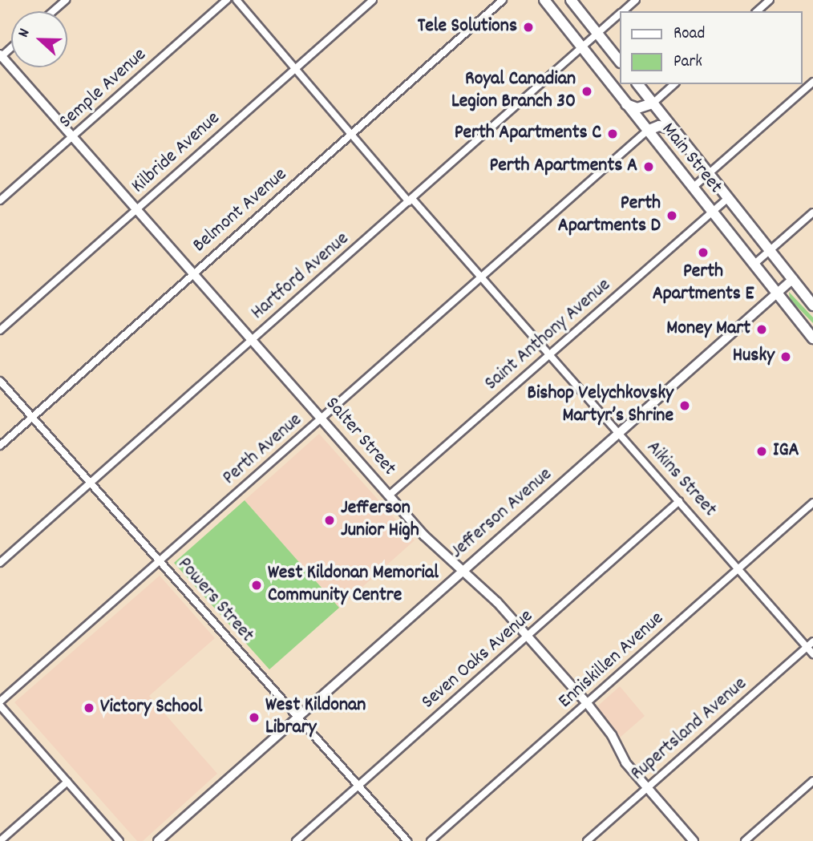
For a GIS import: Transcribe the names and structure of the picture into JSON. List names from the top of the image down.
{
  "streets": {
    "main road": ["Main Street", "Salter Street", "Jefferson Avenue"],
    "street": [
      "Semple Avenue",
      "Kilbride Avenue",
      "Belmont Avenue",
      "Hartford Avenue",
      "Saint Anthony Avenue",
      "Perth Avenue",
      "Aikins Street",
      "Powers Street",
      "Seven Oaks Avenue",
      "Enniskillen Avenue",
      "Rupertsland Avenue"
    ]
  },
  "crossings": [
    ["Semple Avenue", "Salter Street"],
    ["Kilbride Avenue", "Salter Street"],
    ["Kilbride Avenue", "Aikins Street"],
    ["Main Street", "Hartford Avenue"],
    ["Main Street", "Saint Anthony Avenue"],
    ["Main Street", "Perth Avenue"],
    ["Main Street", "Jefferson Avenue"],
    ["Belmont Avenue", "Salter Street"],
    ["Belmont Avenue", "Aikins Street"],
    ["Belmont Avenue", "Powers Street"],
    ["Hartford Avenue", "Salter Street"],
    ["Hartford Avenue", "Aikins Street"],
    ["Hartford Avenue", "Powers Street"],
    ["Saint Anthony Avenue", "Salter Street"],
    ["Saint Anthony Avenue", "Aikins Street"],
    ["Salter Street", "Perth Avenue"],
    ["Salter Street", "Jefferson Avenue"],
    ["Salter Street", "Seven Oaks Avenue"],
    ["Salter Street", "Enniskillen Avenue"],
    ["Salter Street", "Rupertsland Avenue"],
    ["Perth Avenue", "Aikins Street"],
    ["Perth Avenue", "Powers Street"],
    ["Aikins Street", "Jefferson Avenue"],
    ["Aikins Street", "Seven Oaks Avenue"],
    ["Aikins Street", "Enniskillen Avenue"],
    ["Aikins Street", "Rupertsland Avenue"],
    ["Jefferson Avenue", "Powers Street"],
    ["Powers Street", "Seven Oaks Avenue"]
  ],
  "places": [
    "Tele Solutions",
    "Royal Canadian Legion Branch 30",
    "Perth Apartments C",
    "Perth Apartments A",
    "Perth Apartments D",
    "Perth Apartments E",
    "Money Mart",
    "Husky",
    "Bishop Velychkovsky Martyr’s Shrine",
    "IGA",
    "Jefferson Junior High",
    "West Kildonan Memorial Community Centre",
    "Victory School",
    "West Kildonan Library"
  ],
  "legend": ["Road", "Park"],
  "north": "left"
}
